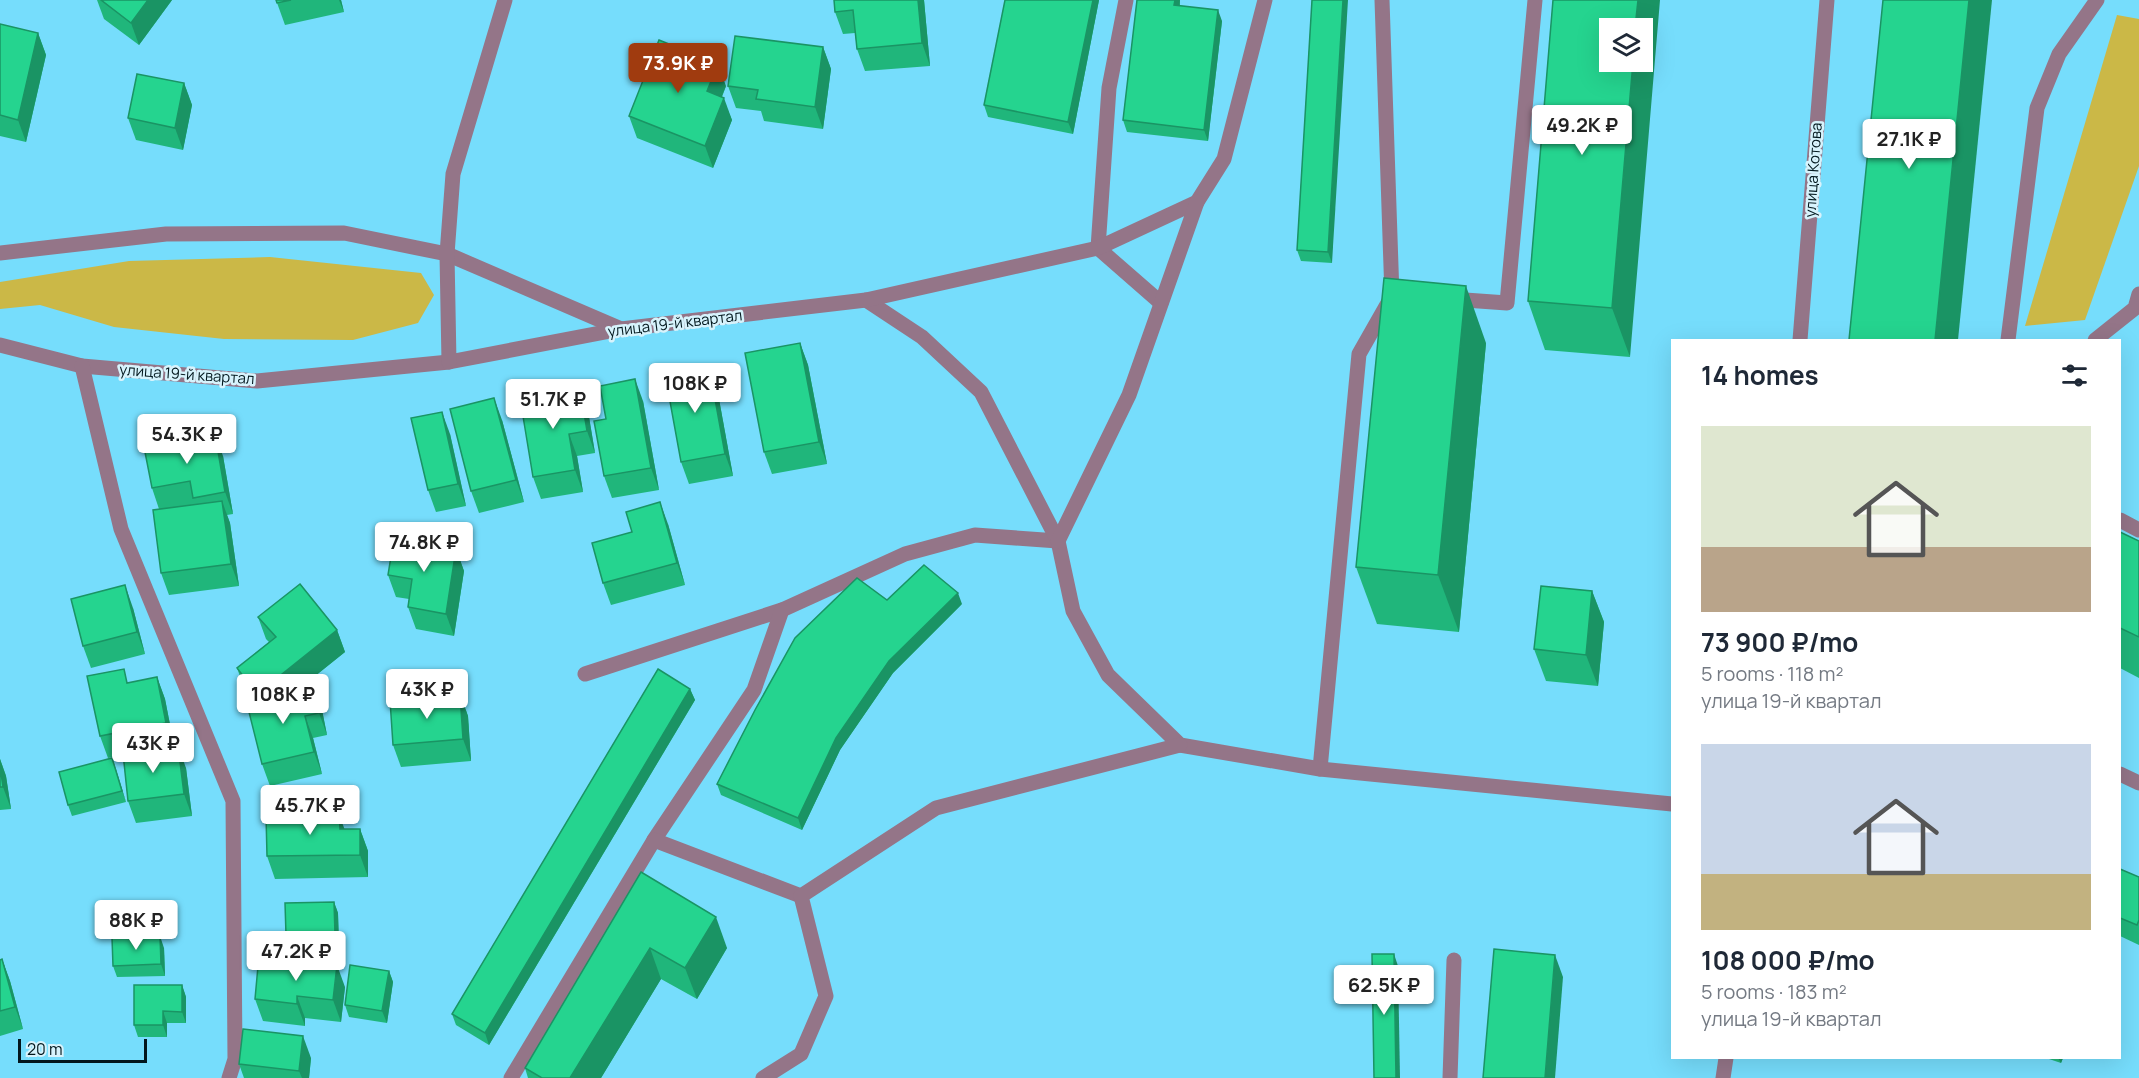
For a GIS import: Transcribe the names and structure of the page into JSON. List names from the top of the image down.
{
  "streets": {
    "street": ["улица Котова", "улица 19-й квартал"]
  },
  "scale_bar": "20 m",
  "page": {
    "price": [
      "73.9K ₽",
      "49.2K ₽",
      "27.1K ₽",
      "108K ₽",
      "51.7K ₽",
      "54.3K ₽",
      "74.8K ₽",
      "43K ₽",
      "108K ₽",
      "43K ₽",
      "45.7K ₽",
      "88K ₽",
      "47.2K ₽",
      "62.5K ₽"
    ],
    "heading": "14 homes",
    "list": [
      {
        "name": "73 900 ₽/mo",
        "note": "5 rooms · 118 m² · улица 19-й квартал"
      },
      {
        "name": "108 000 ₽/mo",
        "note": "5 rooms · 183 m² · улица 19-й квартал"
      }
    ],
    "scale": "20 m"
  }
}
